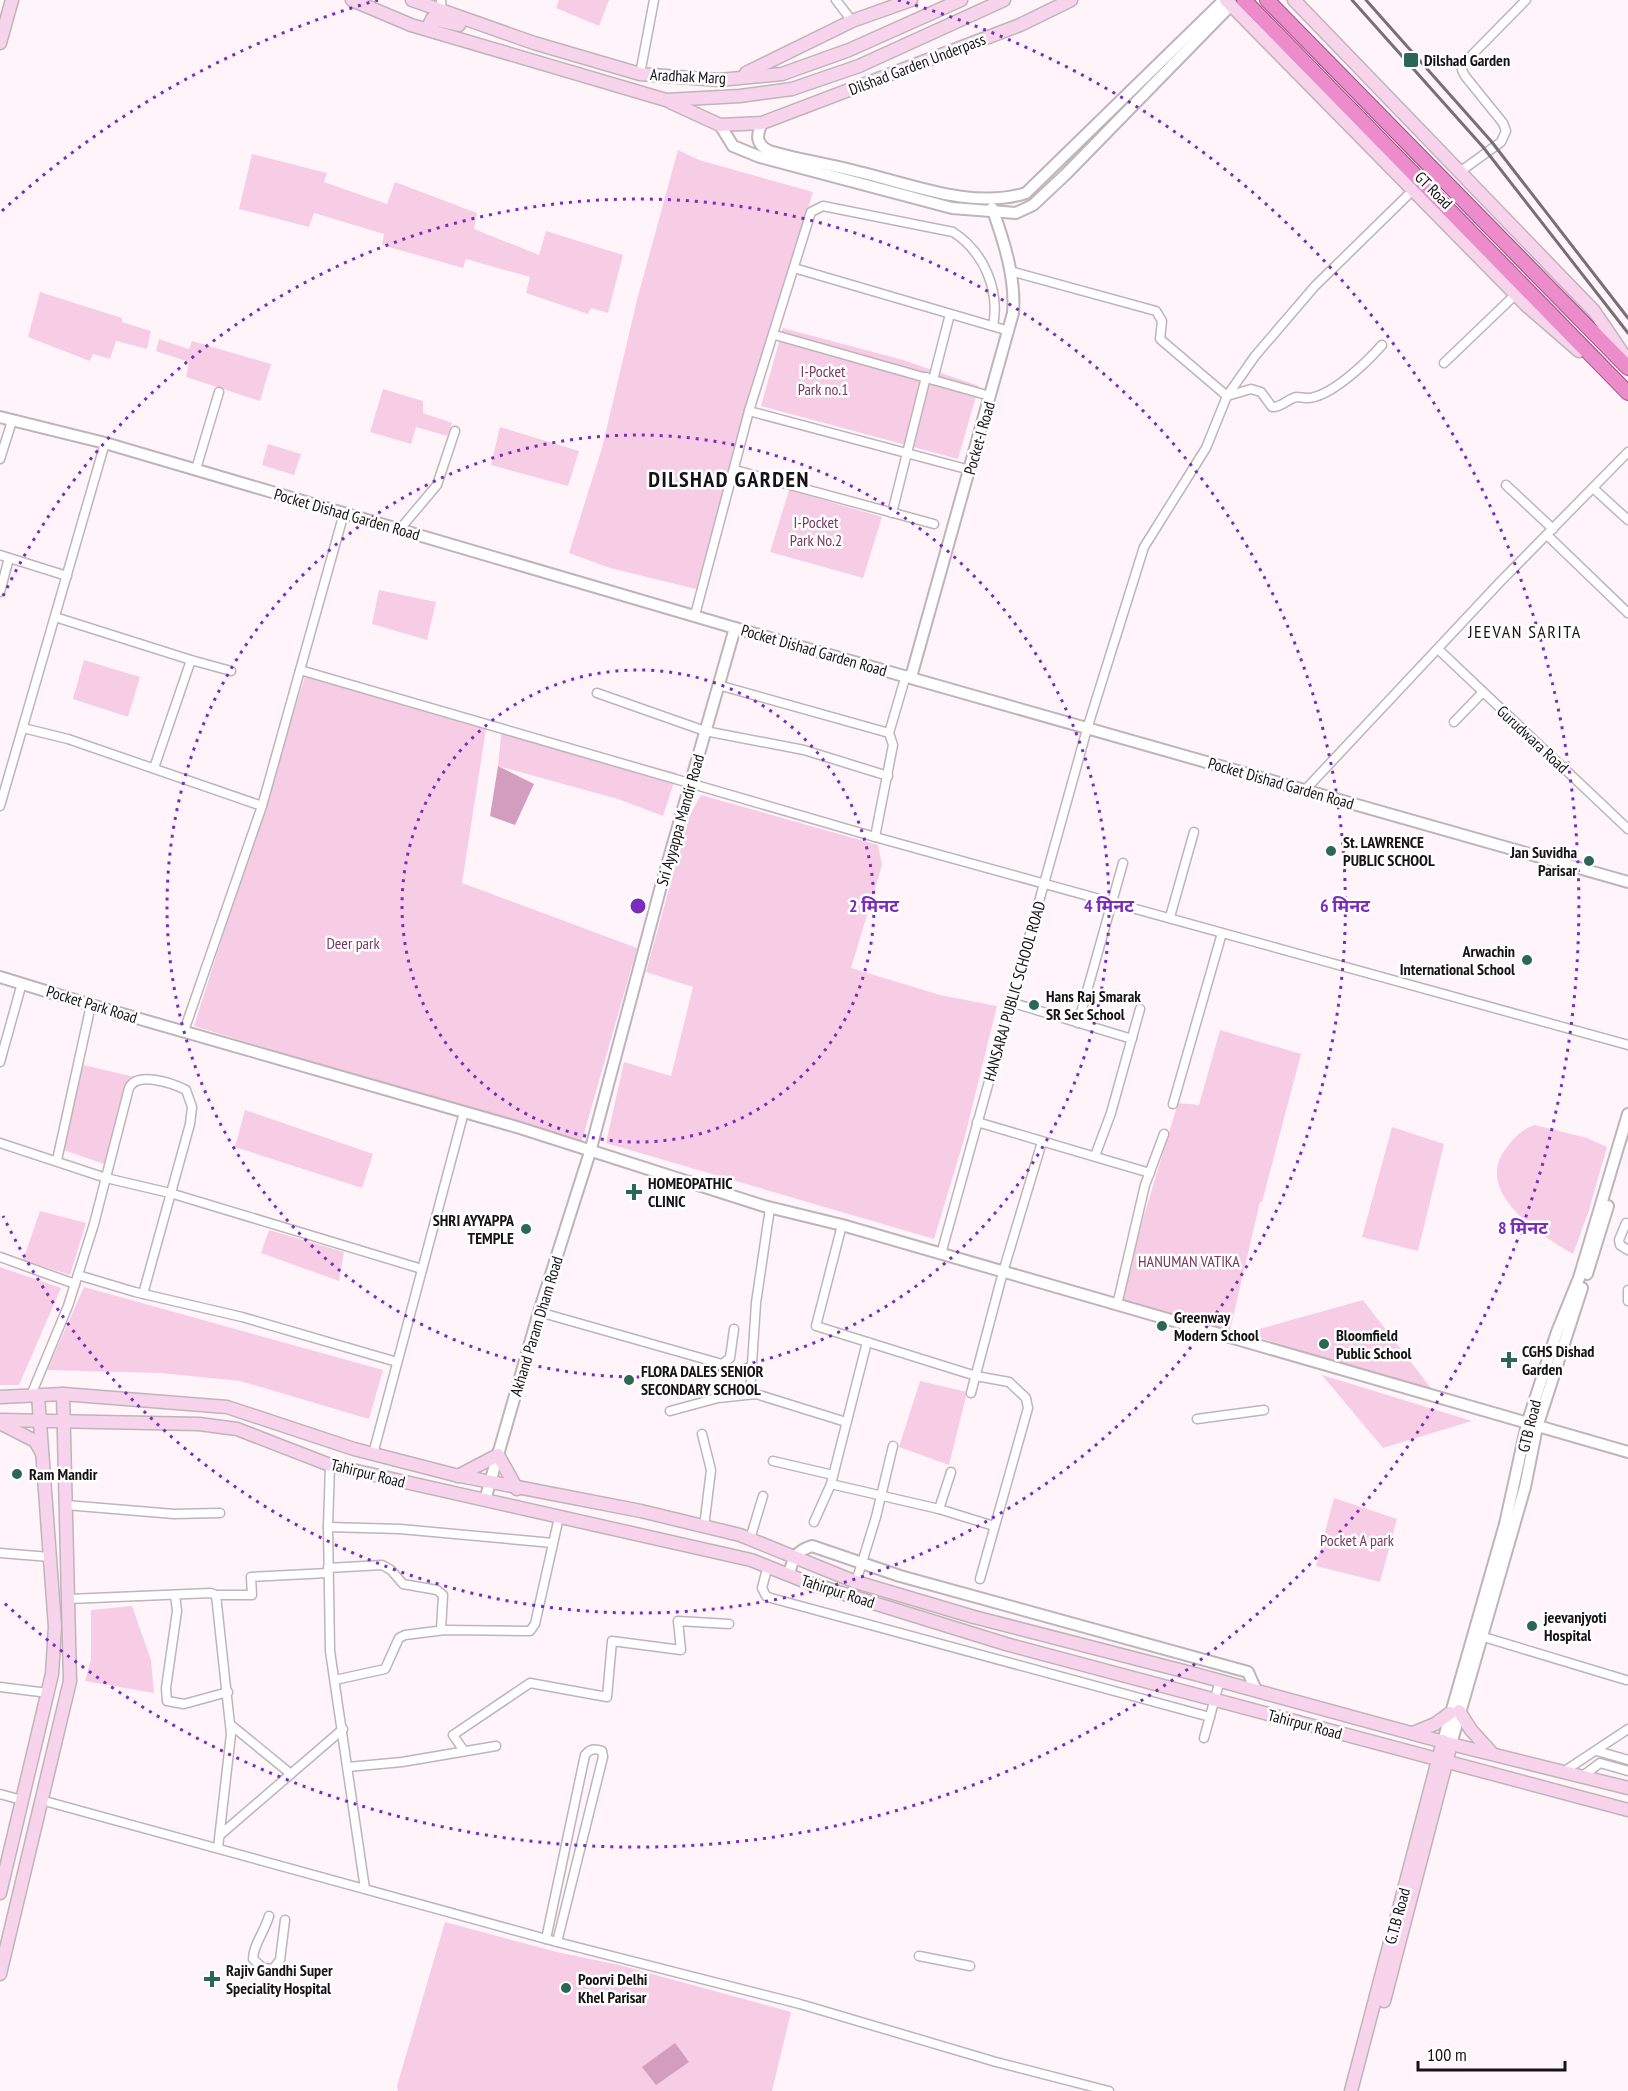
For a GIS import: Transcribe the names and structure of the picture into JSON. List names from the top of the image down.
{
  "streets": {
    "highway": ["GT Road"],
    "main road": [
      "Dilshad Garden Underpass",
      "Aradhak Marg",
      "Tahirpur Road",
      "G.T.B Road"
    ],
    "street": [
      "Pocket-I Road",
      "Pocket Dishad Garden Road",
      "Gurudwara Road",
      "Sri Ayyappa Mandir Road",
      "HANSARAJ PUBLIC SCHOOL ROAD",
      "Pocket Park Road",
      "Akhand Param Dham Road",
      "GTB Road"
    ]
  },
  "crossings": [
    ["Dilshad Garden Underpass", "Aradhak Marg"],
    ["GT Road", "HANSARAJ PUBLIC SCHOOL ROAD"],
    ["Pocket-I Road", "Pocket Dishad Garden Road"],
    ["Pocket Dishad Garden Road", "Sri Ayyappa Mandir Road"],
    ["Pocket Dishad Garden Road", "HANSARAJ PUBLIC SCHOOL ROAD"],
    ["Sri Ayyappa Mandir Road", "Pocket Park Road"],
    ["Sri Ayyappa Mandir Road", "Akhand Param Dham Road"],
    ["HANSARAJ PUBLIC SCHOOL ROAD", "Pocket Park Road"],
    ["Pocket Park Road", "Akhand Param Dham Road"],
    ["Pocket Park Road", "GTB Road"],
    ["Akhand Param Dham Road", "Tahirpur Road"],
    ["GTB Road", "Tahirpur Road"],
    ["GTB Road", "G.T.B Road"],
    ["Tahirpur Road", "G.T.B Road"]
  ],
  "districts": ["DILSHAD GARDEN", "JEEVAN SARITA"],
  "parks": [
    "I-Pocket Park no.1",
    "I-Pocket Park No.2",
    "Deer park",
    "HANUMAN VATIKA",
    "Pocket A park"
  ],
  "places": {
    "transit": ["Dilshad Garden"],
    "other": [
      "St. LAWRENCE PUBLIC SCHOOL",
      "Jan Suvidha Parisar",
      "Arwachin International School",
      "Hans Raj Smarak SR Sec School",
      "SHRI AYYAPPA TEMPLE",
      "Greenway Modern School",
      "Bloomfield Public School",
      "FLORA DALES SENIOR SECONDARY SCHOOL",
      "Ram Mandir",
      "jeevanjyoti Hospital",
      "Poorvi Delhi Khel Parisar"
    ],
    "health": ["HOMEOPATHIC CLINIC", "CGHS Dishad Garden", "Rajiv Gandhi Super Speciality Hospital"]
  },
  "scale_bar": "100 m",
  "rings": [
    "2 मिनट",
    "4 मिनट",
    "6 मिनट",
    "8 मिनट"
  ]
}
